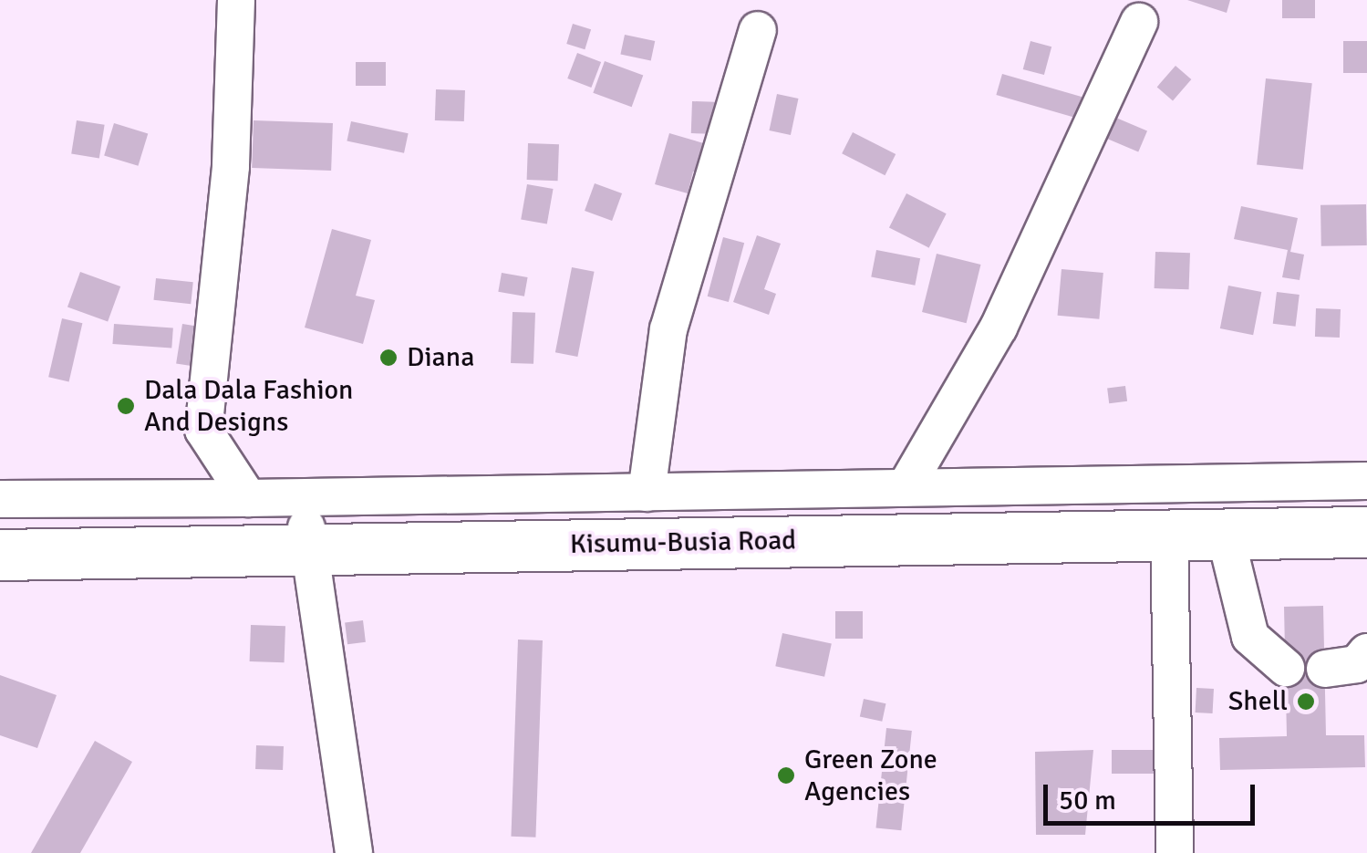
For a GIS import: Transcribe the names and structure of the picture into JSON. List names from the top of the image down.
{
  "streets": {
    "highway": ["Kisumu-Busia Road"]
  },
  "places": [
    "Diana",
    "Dala Dala Fashion And Designs",
    "Shell",
    "Green Zone Agencies"
  ],
  "scale_bar": "50 m"
}
